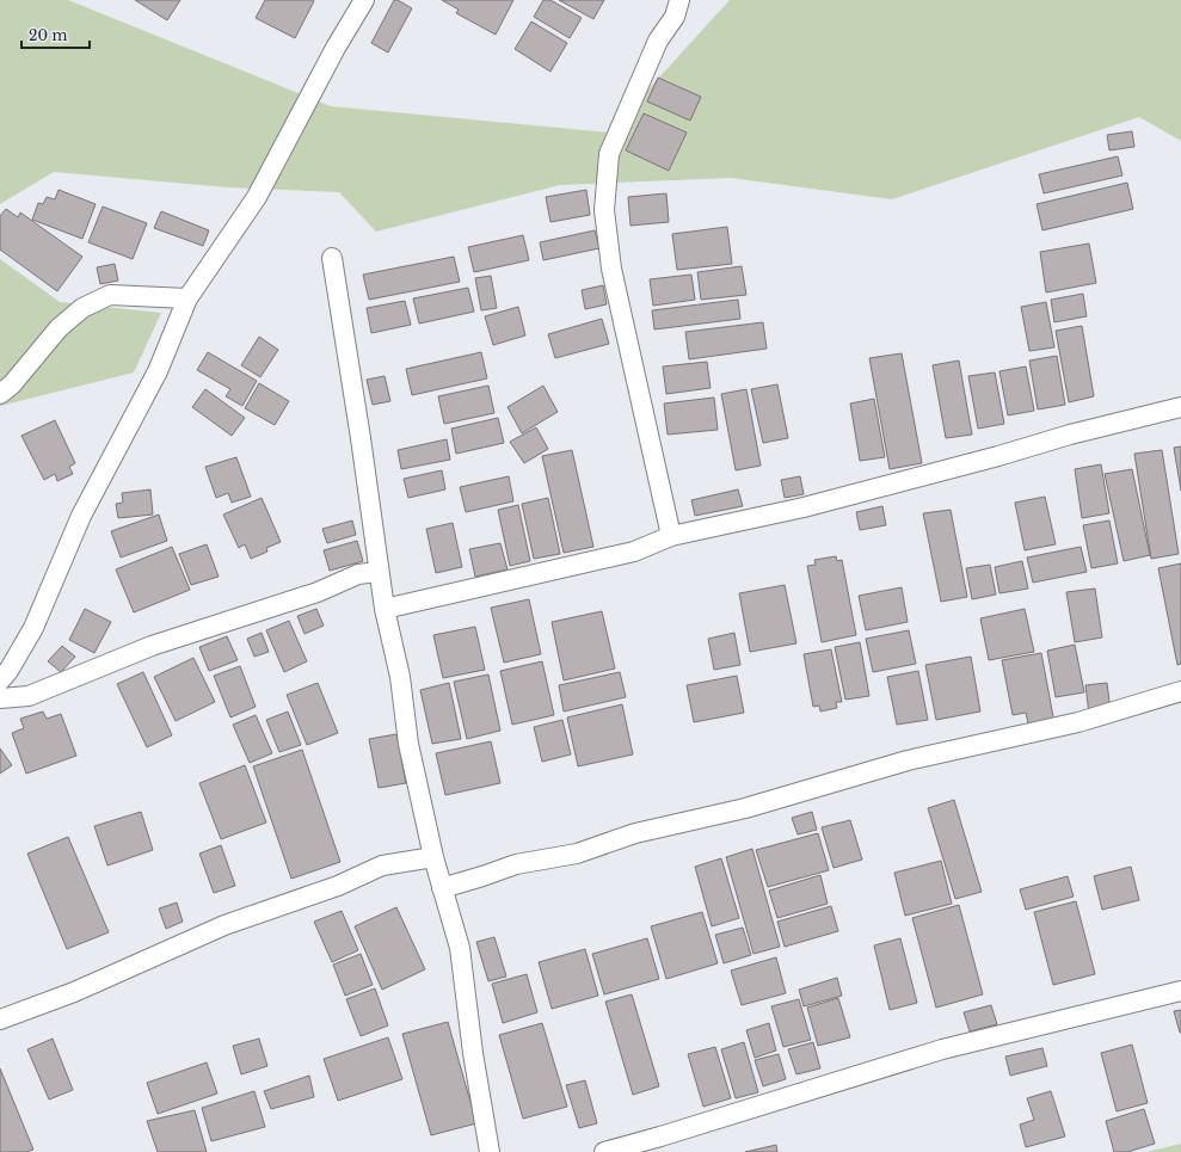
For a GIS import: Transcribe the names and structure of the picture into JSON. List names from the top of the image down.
{
  "scale_bar": "20 m"
}
